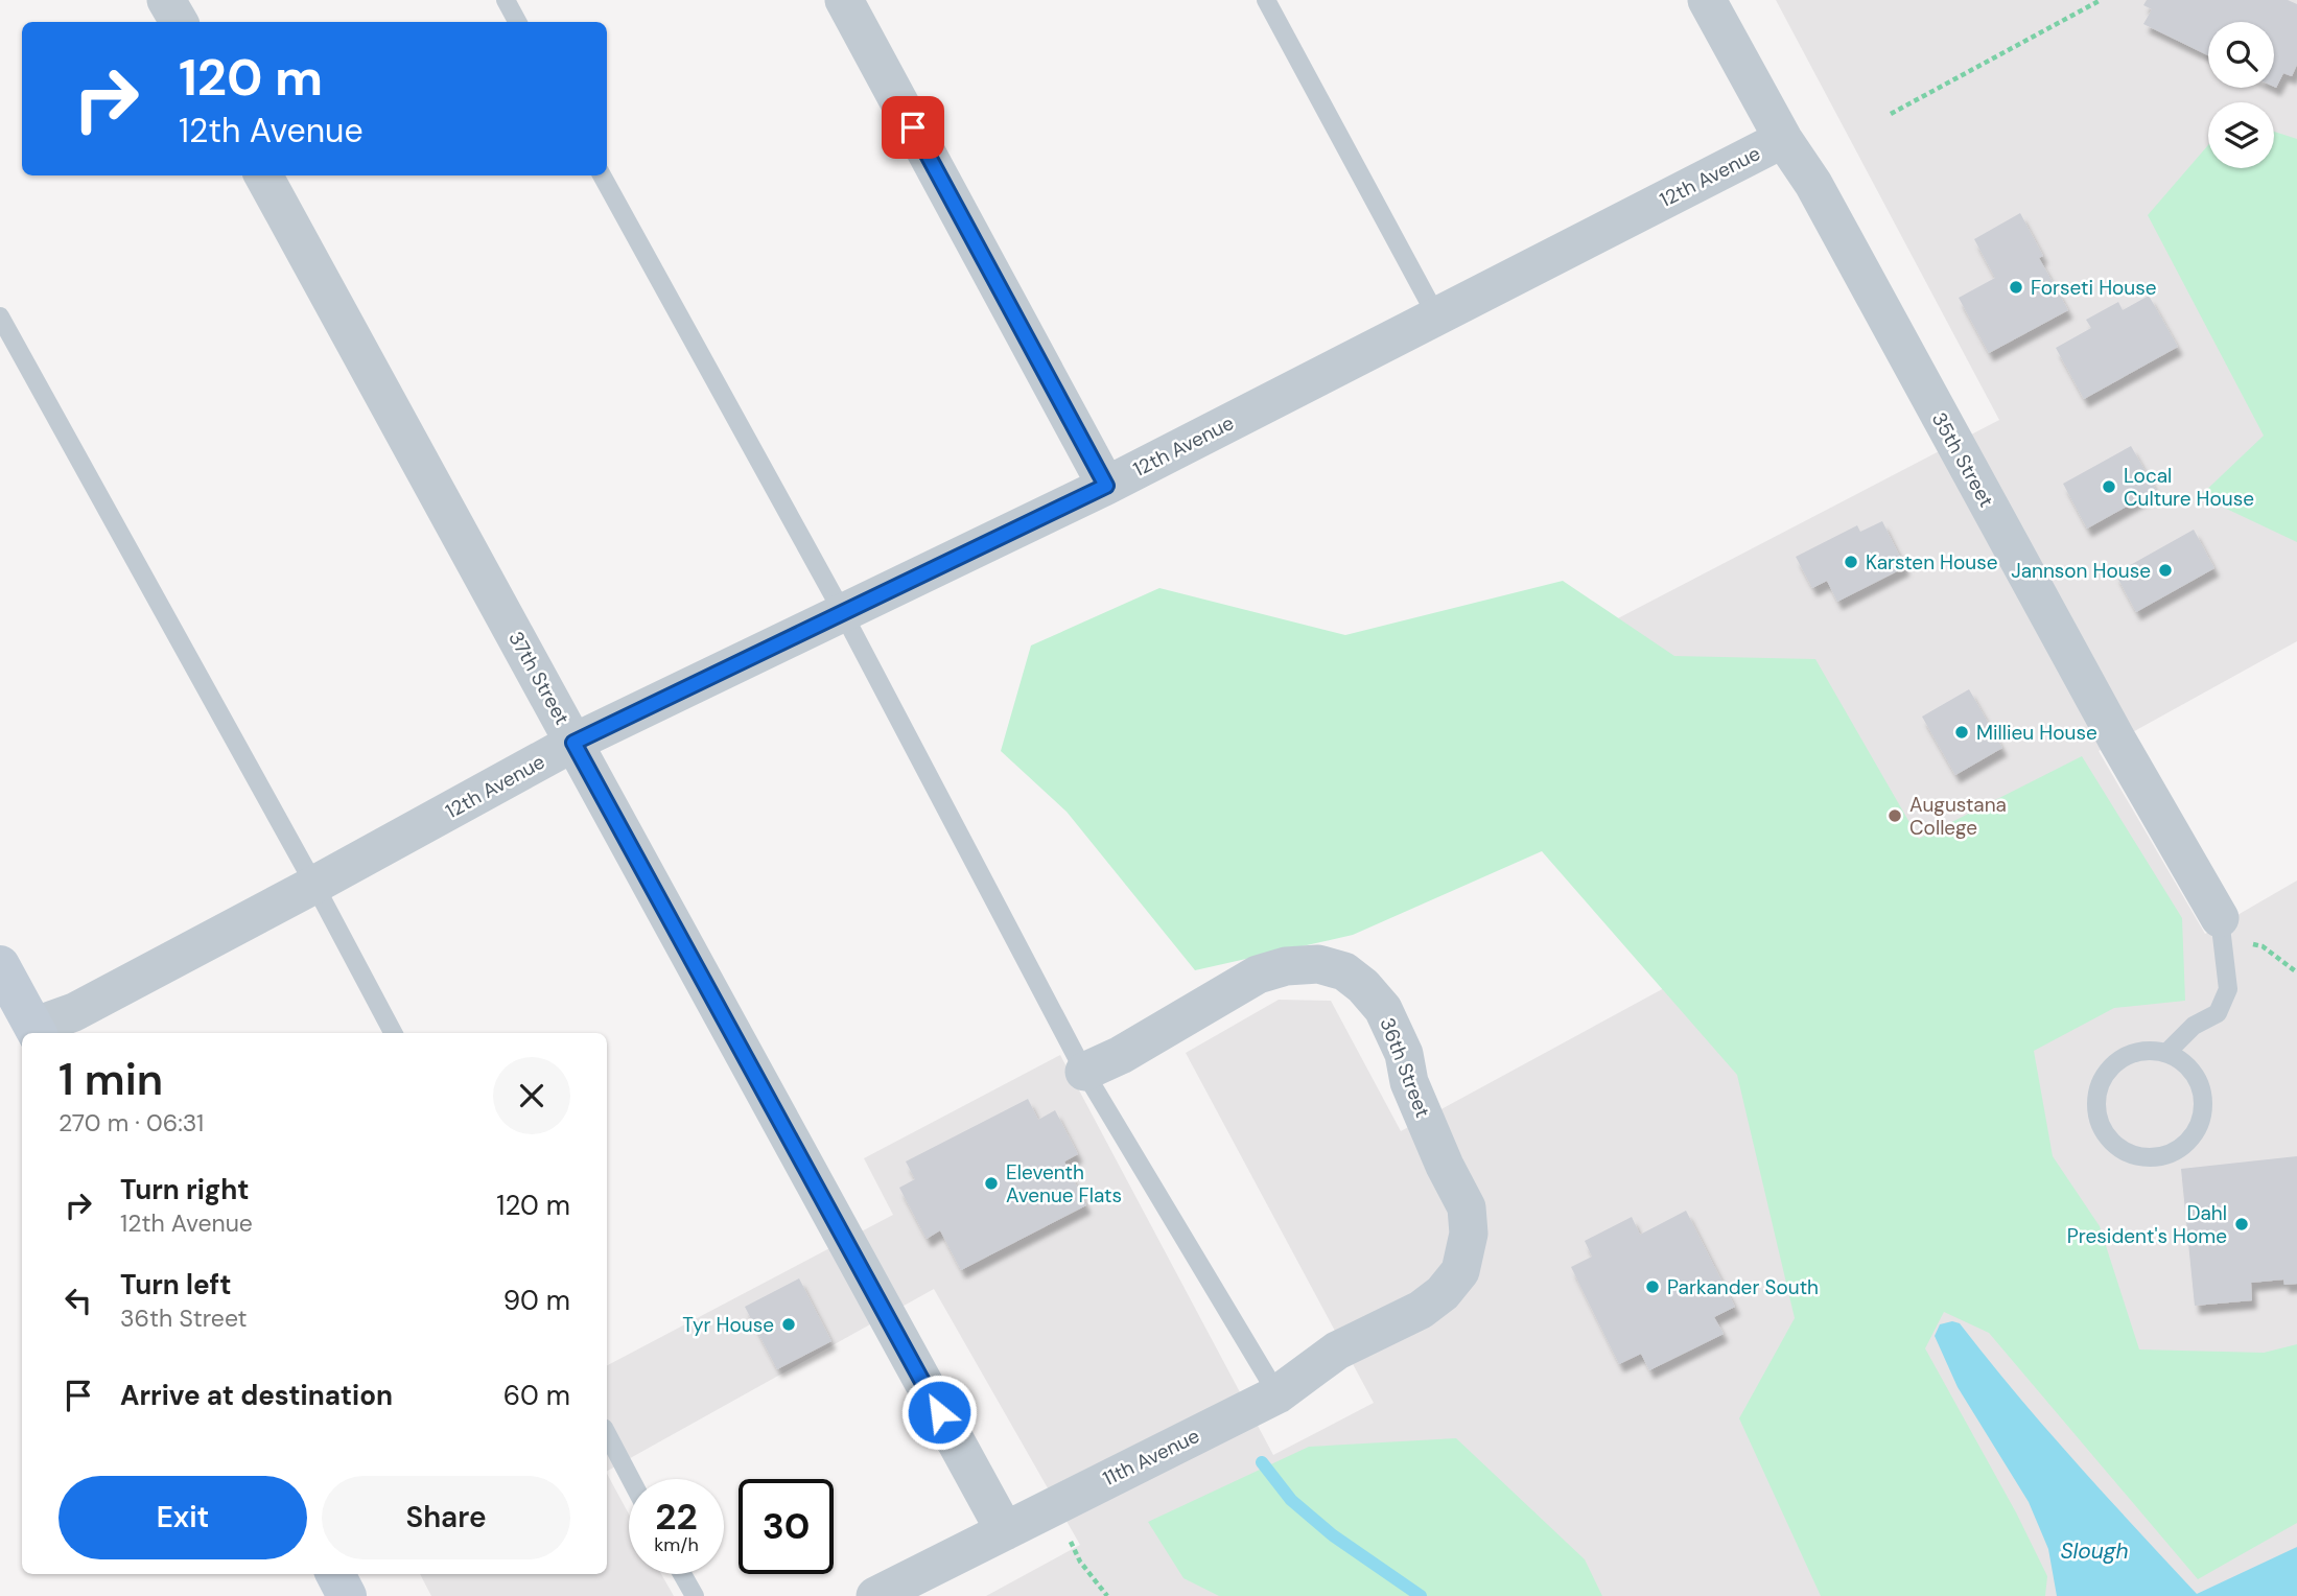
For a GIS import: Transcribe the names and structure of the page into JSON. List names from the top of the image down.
{
  "streets": {
    "street": [
      "12th Avenue",
      "35th Street",
      "37th Street",
      "36th Street",
      "11th Avenue"
    ]
  },
  "crossings": [
    ["12th Avenue", "35th Street"],
    ["12th Avenue", "37th Street"],
    ["37th Street", "11th Avenue"],
    ["36th Street", "11th Avenue"]
  ],
  "water": ["Slough"],
  "places": [
    "Forseti House",
    "Local Culture House",
    "Karsten House",
    "Jannson House",
    "Millieu House",
    "Augustana College",
    "Eleventh Avenue Flats",
    "Dahl President's Home",
    "Parkander South",
    "Tyr House"
  ],
  "page": {
    "turn": ["120 m", "12th Avenue"],
    "heading": ["1 min", "270 m · 06:31"],
    "list": [
      {
        "name": "Turn right",
        "note": "12th Avenue",
        "value": "120 m"
      },
      {
        "name": "Turn left",
        "note": "36th Street",
        "value": "90 m"
      },
      {
        "name": "Arrive at destination",
        "value": "60 m"
      }
    ],
    "buttons": ["Exit", "Share"],
    "speed": "22 km/h",
    "limit": "30"
  }
}
